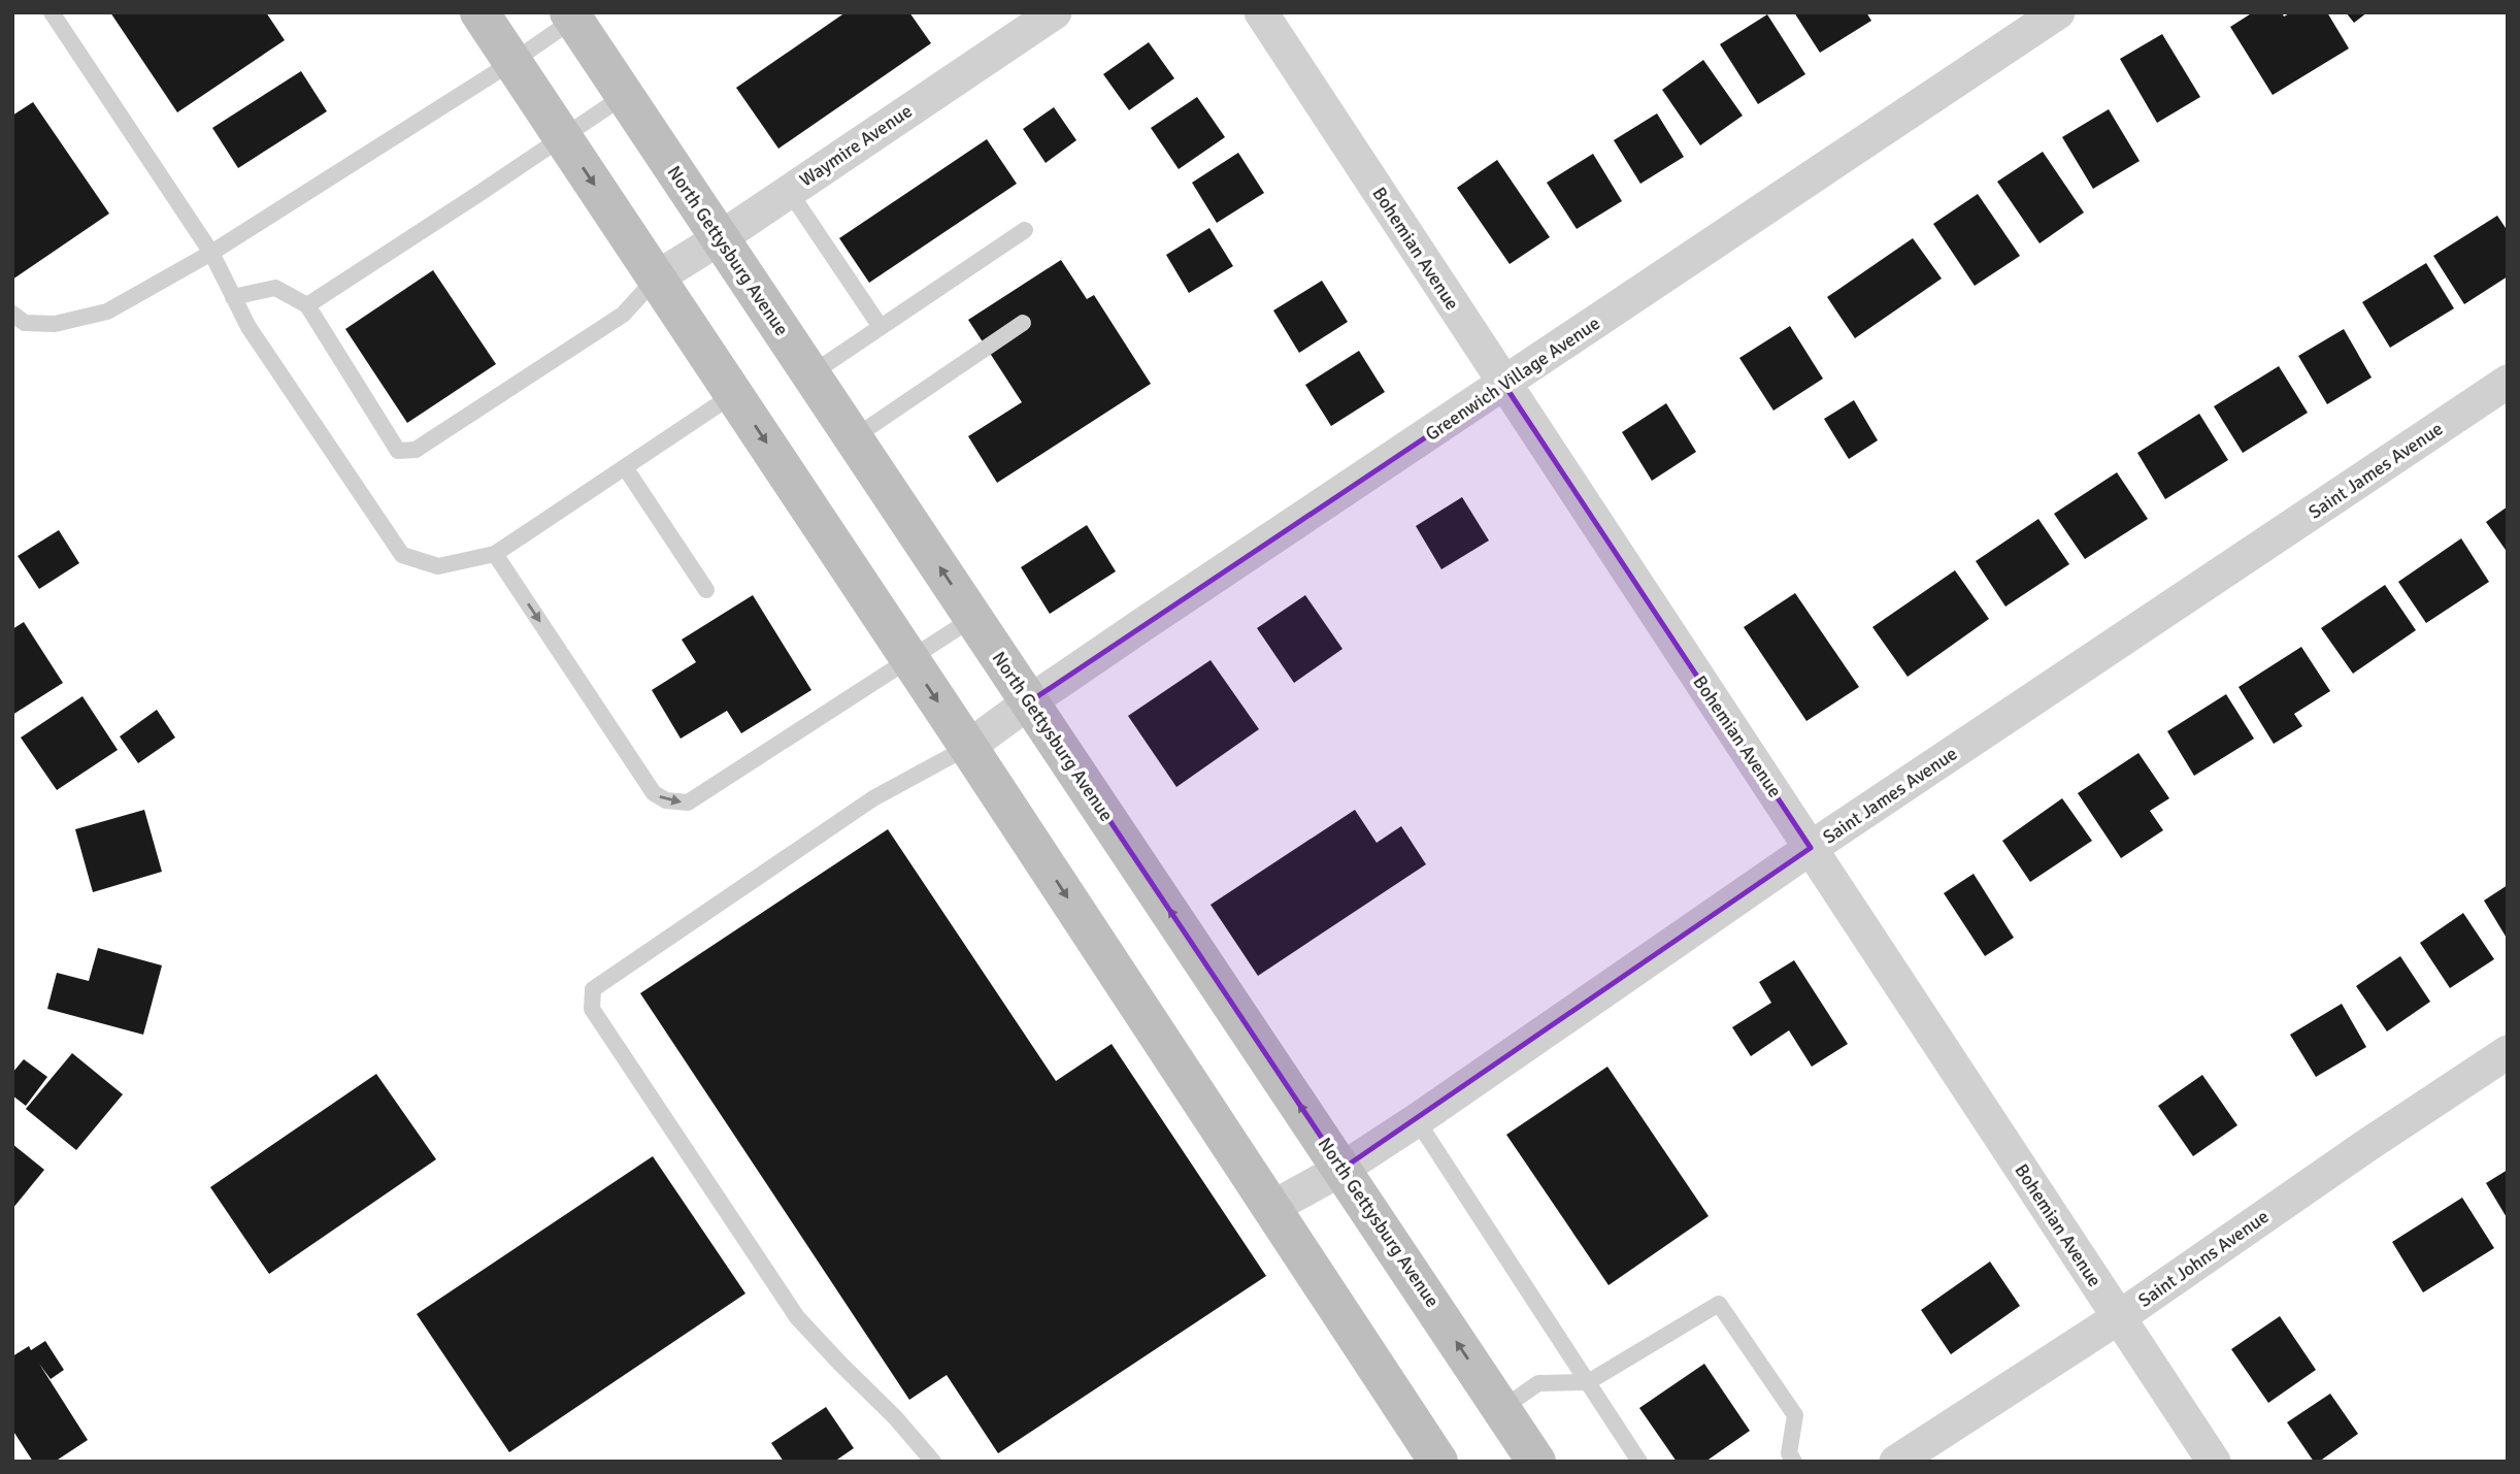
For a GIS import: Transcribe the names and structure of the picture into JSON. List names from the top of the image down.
{
  "streets": {
    "main road": ["North Gettysburg Avenue"],
    "street": [
      "Waymire Avenue",
      "Bohemian Avenue",
      "Greenwich Village Avenue",
      "Saint James Avenue",
      "Saint Johns Avenue"
    ]
  },
  "crossings": [
    ["Waymire Avenue", "North Gettysburg Avenue"],
    ["Bohemian Avenue", "Greenwich Village Avenue"],
    ["Bohemian Avenue", "Saint James Avenue"],
    ["Bohemian Avenue", "Saint Johns Avenue"],
    ["North Gettysburg Avenue", "Greenwich Village Avenue"],
    ["North Gettysburg Avenue", "Saint James Avenue"]
  ]
}
